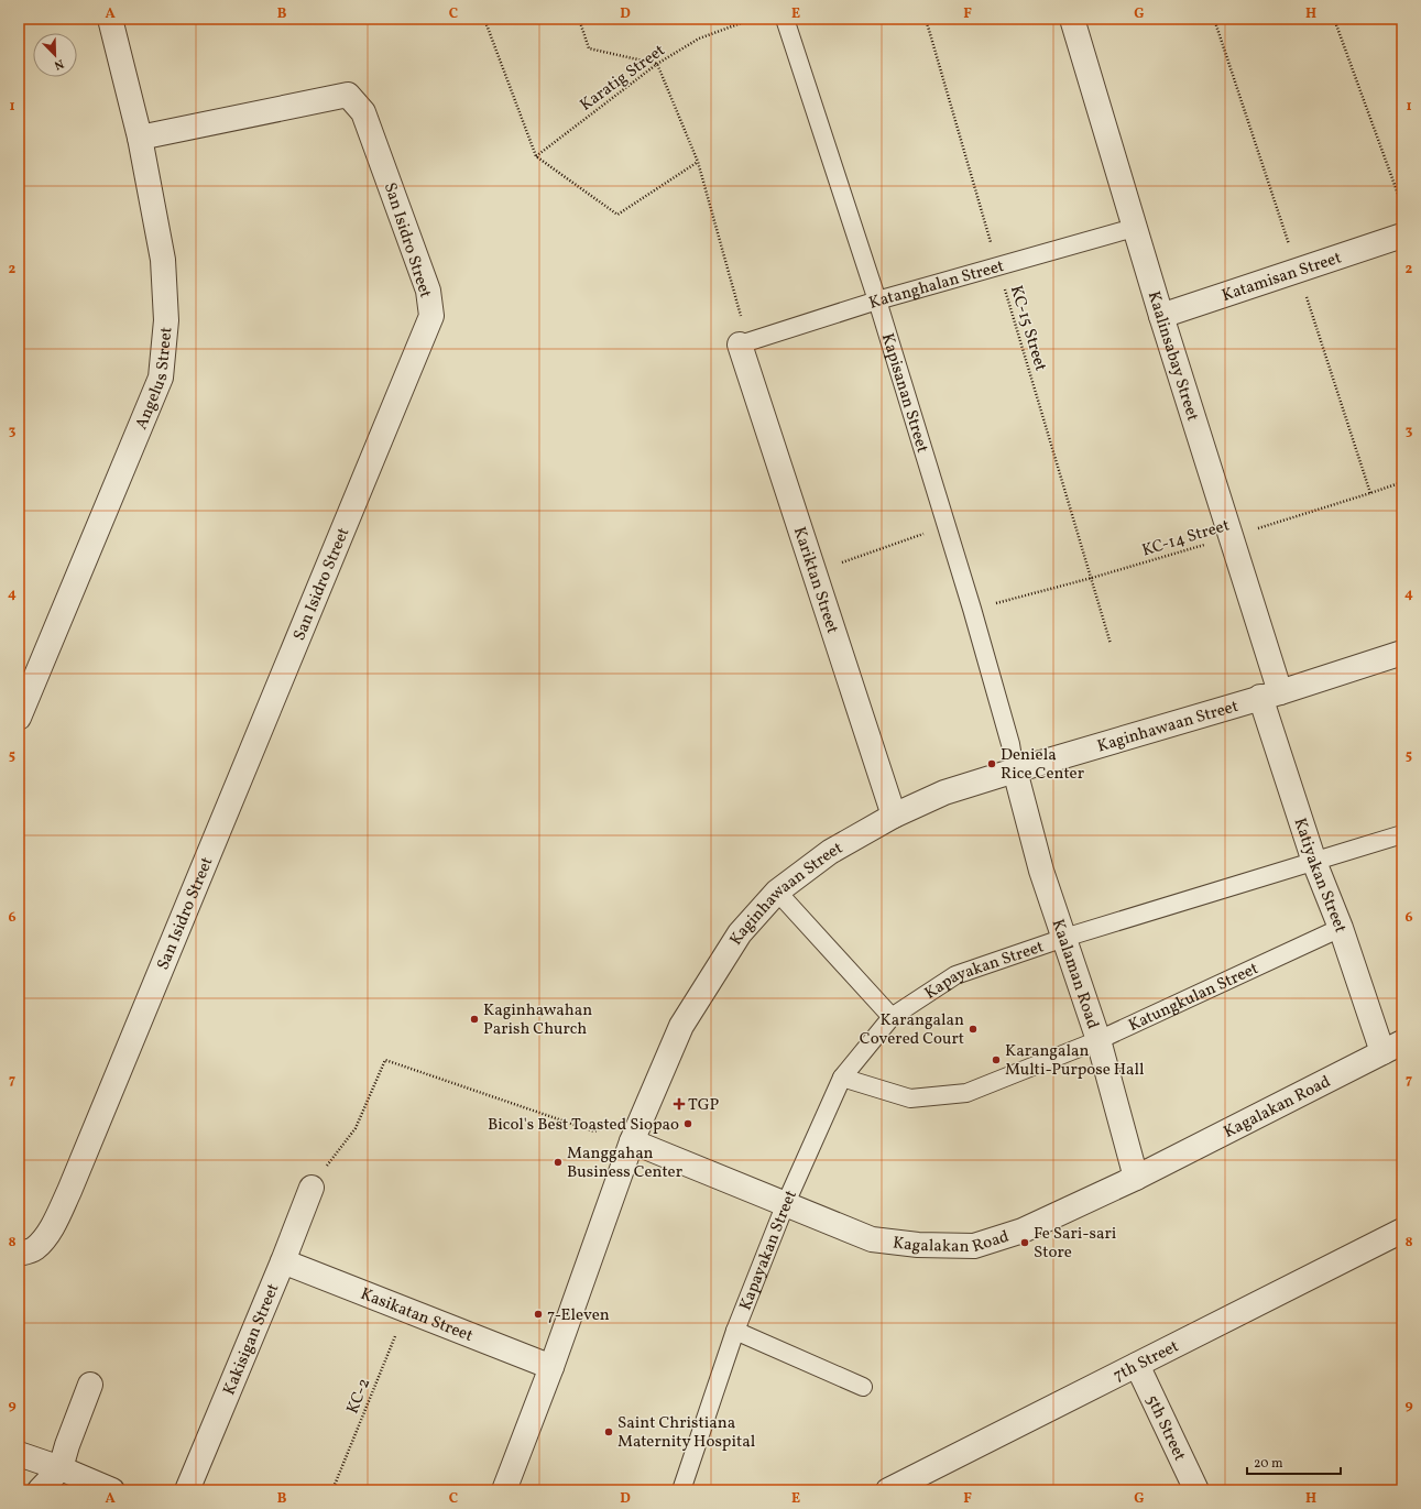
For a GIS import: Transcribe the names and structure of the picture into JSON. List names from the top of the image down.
{
  "streets": {
    "street": [
      "San Isidro Street",
      "Katamisan Street",
      "Kaalinsabay Street",
      "Angelus Street",
      "Kariktan Street",
      "Kaginhawaan Street",
      "Katiyakan Street",
      "Kaalaman Road",
      "Kagalakan Road",
      "Kasikatan Street",
      "Kakisigan Street",
      "7th Street",
      "5th Street"
    ],
    "lane": [
      "Katanghalan Street",
      "Kapisanan Street",
      "Kapayakan Street",
      "Katungkulan Street"
    ],
    "path": [
      "Karatig Street",
      "KC-15 Street",
      "KC-14 Street",
      "KC-2"
    ]
  },
  "crossings": [
    ["San Isidro Street", "Angelus Street"],
    ["Katamisan Street", "Kaalinsabay Street"],
    ["Katanghalan Street", "KC-15 Street"],
    ["Katanghalan Street", "Kaalinsabay Street"],
    ["Katanghalan Street", "Kapisanan Street"],
    ["Katanghalan Street", "Kariktan Street"],
    ["KC-15 Street", "KC-14 Street"],
    ["Kaalinsabay Street", "KC-14 Street"],
    ["Kaalinsabay Street", "Kaginhawaan Street"],
    ["Kaalinsabay Street", "Katiyakan Street"],
    ["Kapisanan Street", "KC-14 Street"],
    ["Kapisanan Street", "Kaginhawaan Street"],
    ["Kapisanan Street", "Kaalaman Road"],
    ["Kariktan Street", "Kaginhawaan Street"],
    ["Kaginhawaan Street", "Katiyakan Street"],
    ["Kaginhawaan Street", "Kaalaman Road"],
    ["Kaginhawaan Street", "Kagalakan Road"],
    ["Kaginhawaan Street", "Kasikatan Street"],
    ["Katiyakan Street", "Kapayakan Street"],
    ["Katiyakan Street", "Katungkulan Street"],
    ["Katiyakan Street", "Kagalakan Road"],
    ["Kapayakan Street", "Kaalaman Road"],
    ["Kapayakan Street", "Katungkulan Street"],
    ["Kapayakan Street", "Kagalakan Road"],
    ["Kaalaman Road", "Katungkulan Street"],
    ["Kaalaman Road", "Kagalakan Road"],
    ["Kasikatan Street", "Kakisigan Street"],
    ["Kasikatan Street", "KC-2"],
    ["7th Street", "5th Street"]
  ],
  "places": {
    "other": [
      "Deniela Rice Center",
      "Kaginhawahan Parish Church",
      "Karangalan Covered Court",
      "Karangalan Multi-Purpose Hall",
      "Bicol's Best Toasted Siopao",
      "Manggahan Business Center",
      "Fe Sari-sari Store",
      "7-Eleven",
      "Saint Christiana Maternity Hospital"
    ],
    "health": ["TGP"]
  },
  "scale_bar": "20 m",
  "north": "bottom right",
  "grid": {
    "columns": [
      "A",
      "B",
      "C",
      "D",
      "E",
      "F",
      "G",
      "H"
    ],
    "rows": [
      "1",
      "2",
      "3",
      "4",
      "5",
      "6",
      "7",
      "8",
      "9"
    ]
  }
}
